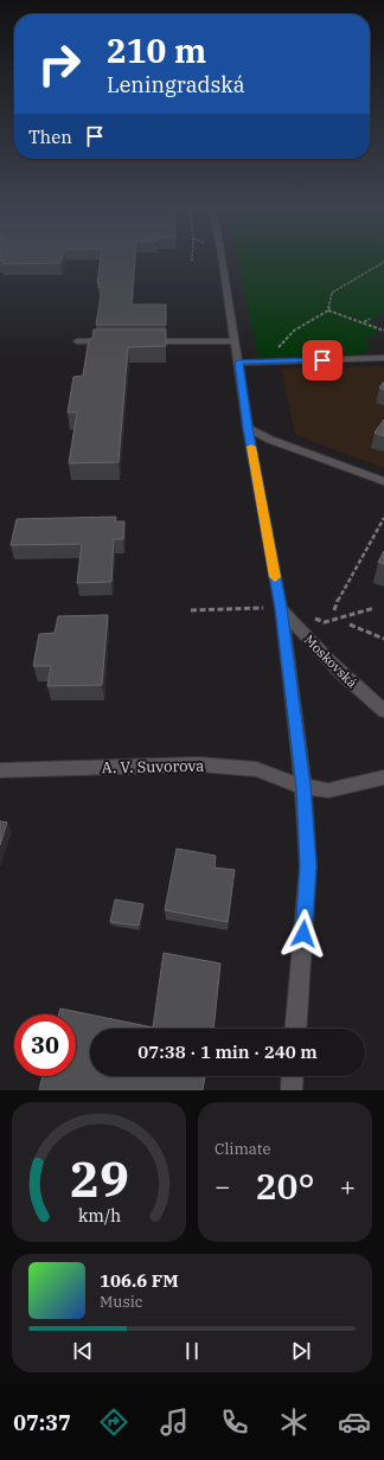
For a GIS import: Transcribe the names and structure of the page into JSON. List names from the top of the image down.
{
  "streets": {
    "street": ["Moskovská", "A. V. Suvorova"]
  },
  "page": {
    "turn": ["210 m", "Leningradská"],
    "then": "Then",
    "limit": "30",
    "trip": "07:38 · 1 min · 240 m",
    "tile": "Climate",
    "heat": ["−", "20°", "+"],
    "song": ["106.6 FM", "Music"],
    "tabs": "07:37",
    "gauge": ["29", "km/h"]
  }
}
